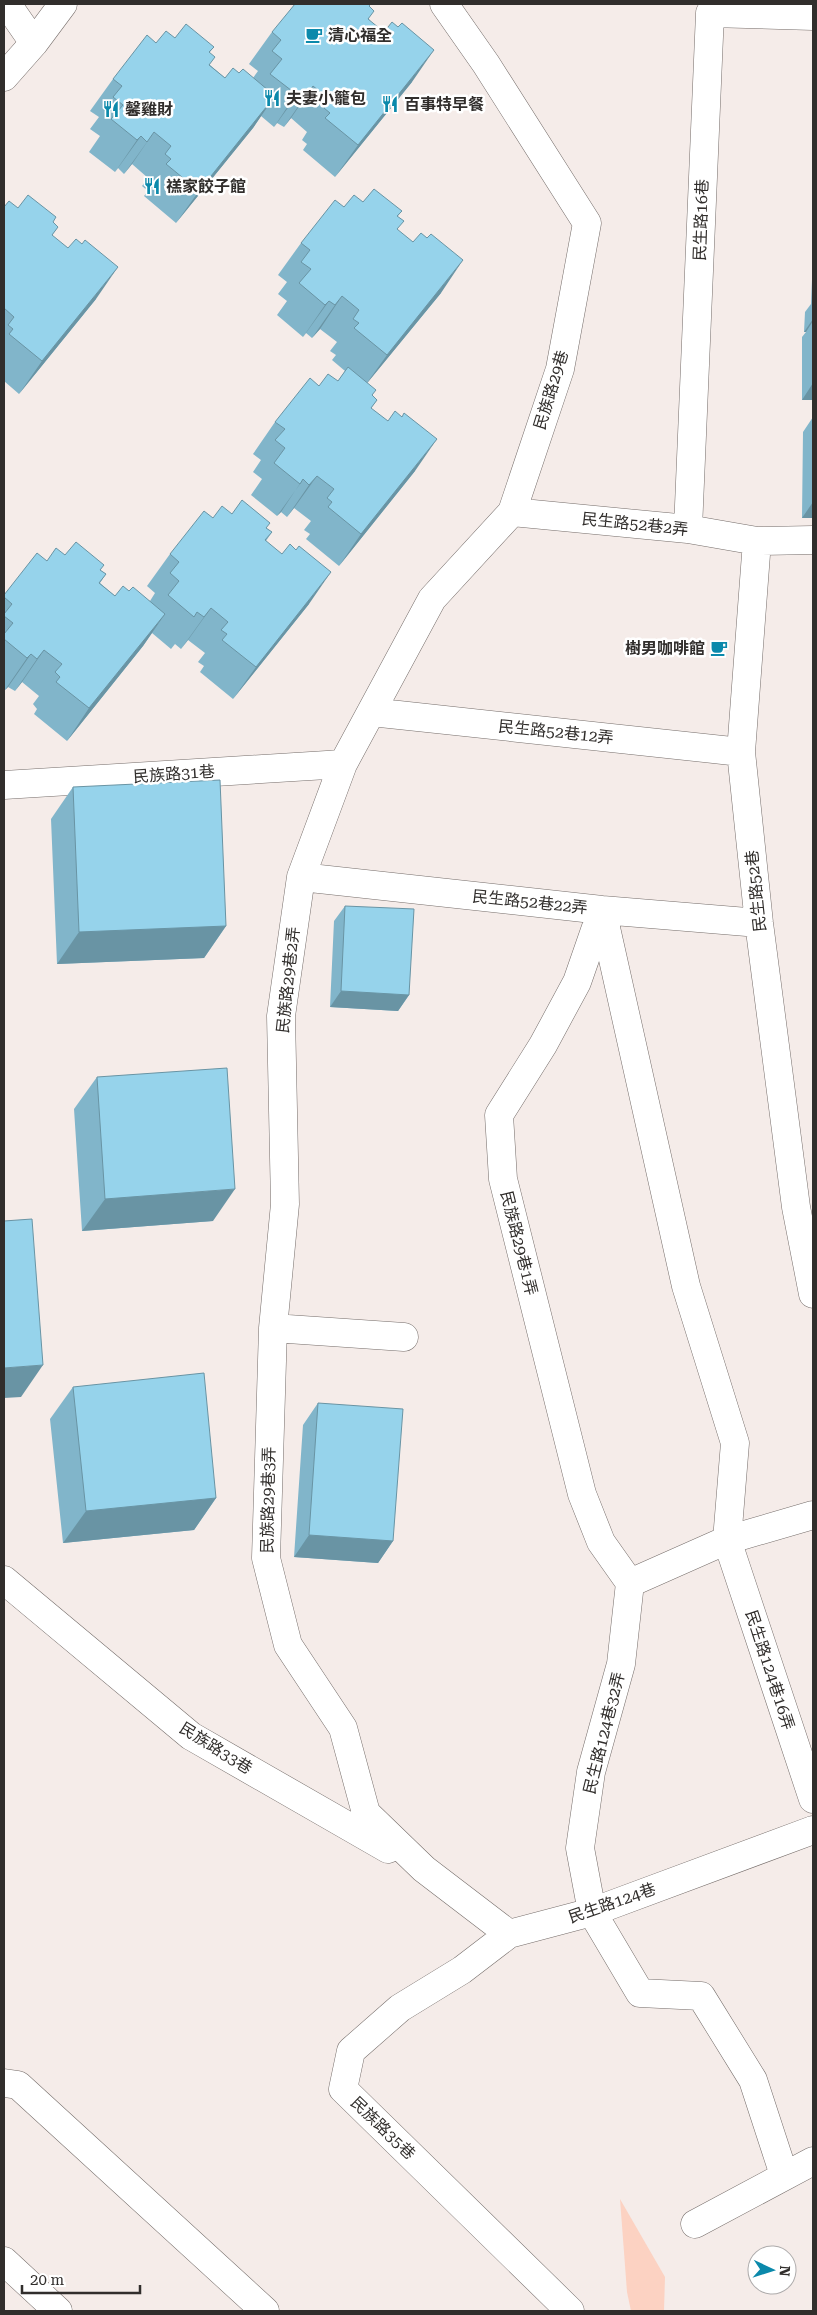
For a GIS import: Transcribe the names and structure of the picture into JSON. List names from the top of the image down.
{
  "streets": {
    "street": [
      "民生路16巷",
      "民族路29巷",
      "民生路52巷2弄",
      "民生路52巷12弄",
      "民族路31巷",
      "民生路52巷",
      "民生路52巷22弄",
      "民族路29巷2弄",
      "民族路29巷1弄",
      "民族路29巷3弄",
      "民生路124巷16弄",
      "民生路124巷32弄",
      "民族路33巷",
      "民生路124巷",
      "民族路35巷"
    ]
  },
  "crossings": [
    ["民生路16巷", "民生路52巷2弄"],
    ["民族路29巷", "民生路52巷2弄"],
    ["民族路29巷", "民生路52巷12弄"],
    ["民族路29巷", "民族路31巷"],
    ["民族路29巷", "民族路29巷2弄"],
    ["民生路52巷2弄", "民生路52巷"],
    ["民生路52巷12弄", "民生路52巷"],
    ["民族路31巷", "民族路29巷2弄"],
    ["民生路52巷", "民生路52巷22弄"],
    ["民生路52巷22弄", "民族路29巷2弄"],
    ["民生路52巷22弄", "民族路29巷1弄"],
    ["民族路29巷2弄", "民族路29巷3弄"],
    ["民族路29巷1弄", "民生路124巷32弄"],
    ["民族路29巷3弄", "民族路33巷"],
    ["民生路124巷32弄", "民生路124巷"],
    ["民生路124巷", "民族路35巷"]
  ],
  "places": {
    "cafe": ["清心福全", "樹男咖啡館"],
    "restaurant": [
      "夫妻小籠包",
      "百事特早餐",
      "馨雞財",
      "禚家餃子館"
    ]
  },
  "scale_bar": "20 m",
  "north": "right"
}
